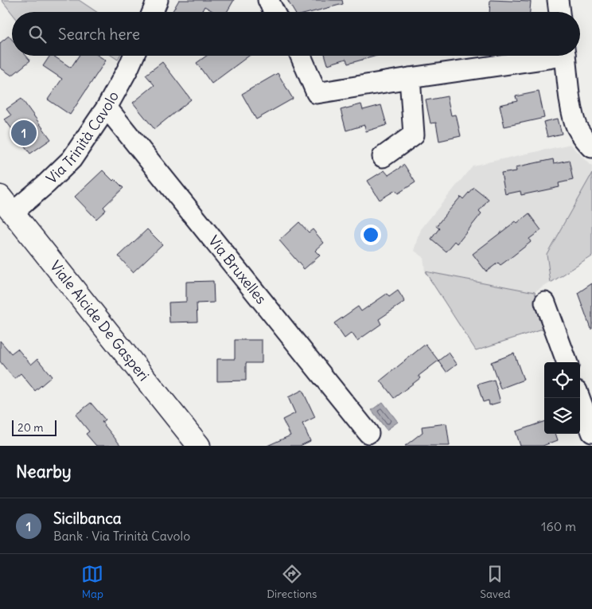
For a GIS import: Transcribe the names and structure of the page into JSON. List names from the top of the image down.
{
  "streets": {
    "main road": ["Viale Alcide De Gasperi"],
    "street": ["Via Trinità Cavolo", "Via Bruxelles"]
  },
  "crossings": [
    ["Via Trinità Cavolo", "Via Bruxelles"],
    ["Via Trinità Cavolo", "Viale Alcide De Gasperi"]
  ],
  "scale_bar": "20 m",
  "page": {
    "search": "Search here",
    "pins": "1",
    "scale": "20 m",
    "heading": "Nearby",
    "list": [
      {
        "mark": "1",
        "name": "Sicilbanca",
        "note": "Bank · Via Trinità Cavolo",
        "value": "160 m"
      }
    ],
    "nav": ["Map", "Directions", "Saved"]
  }
}
